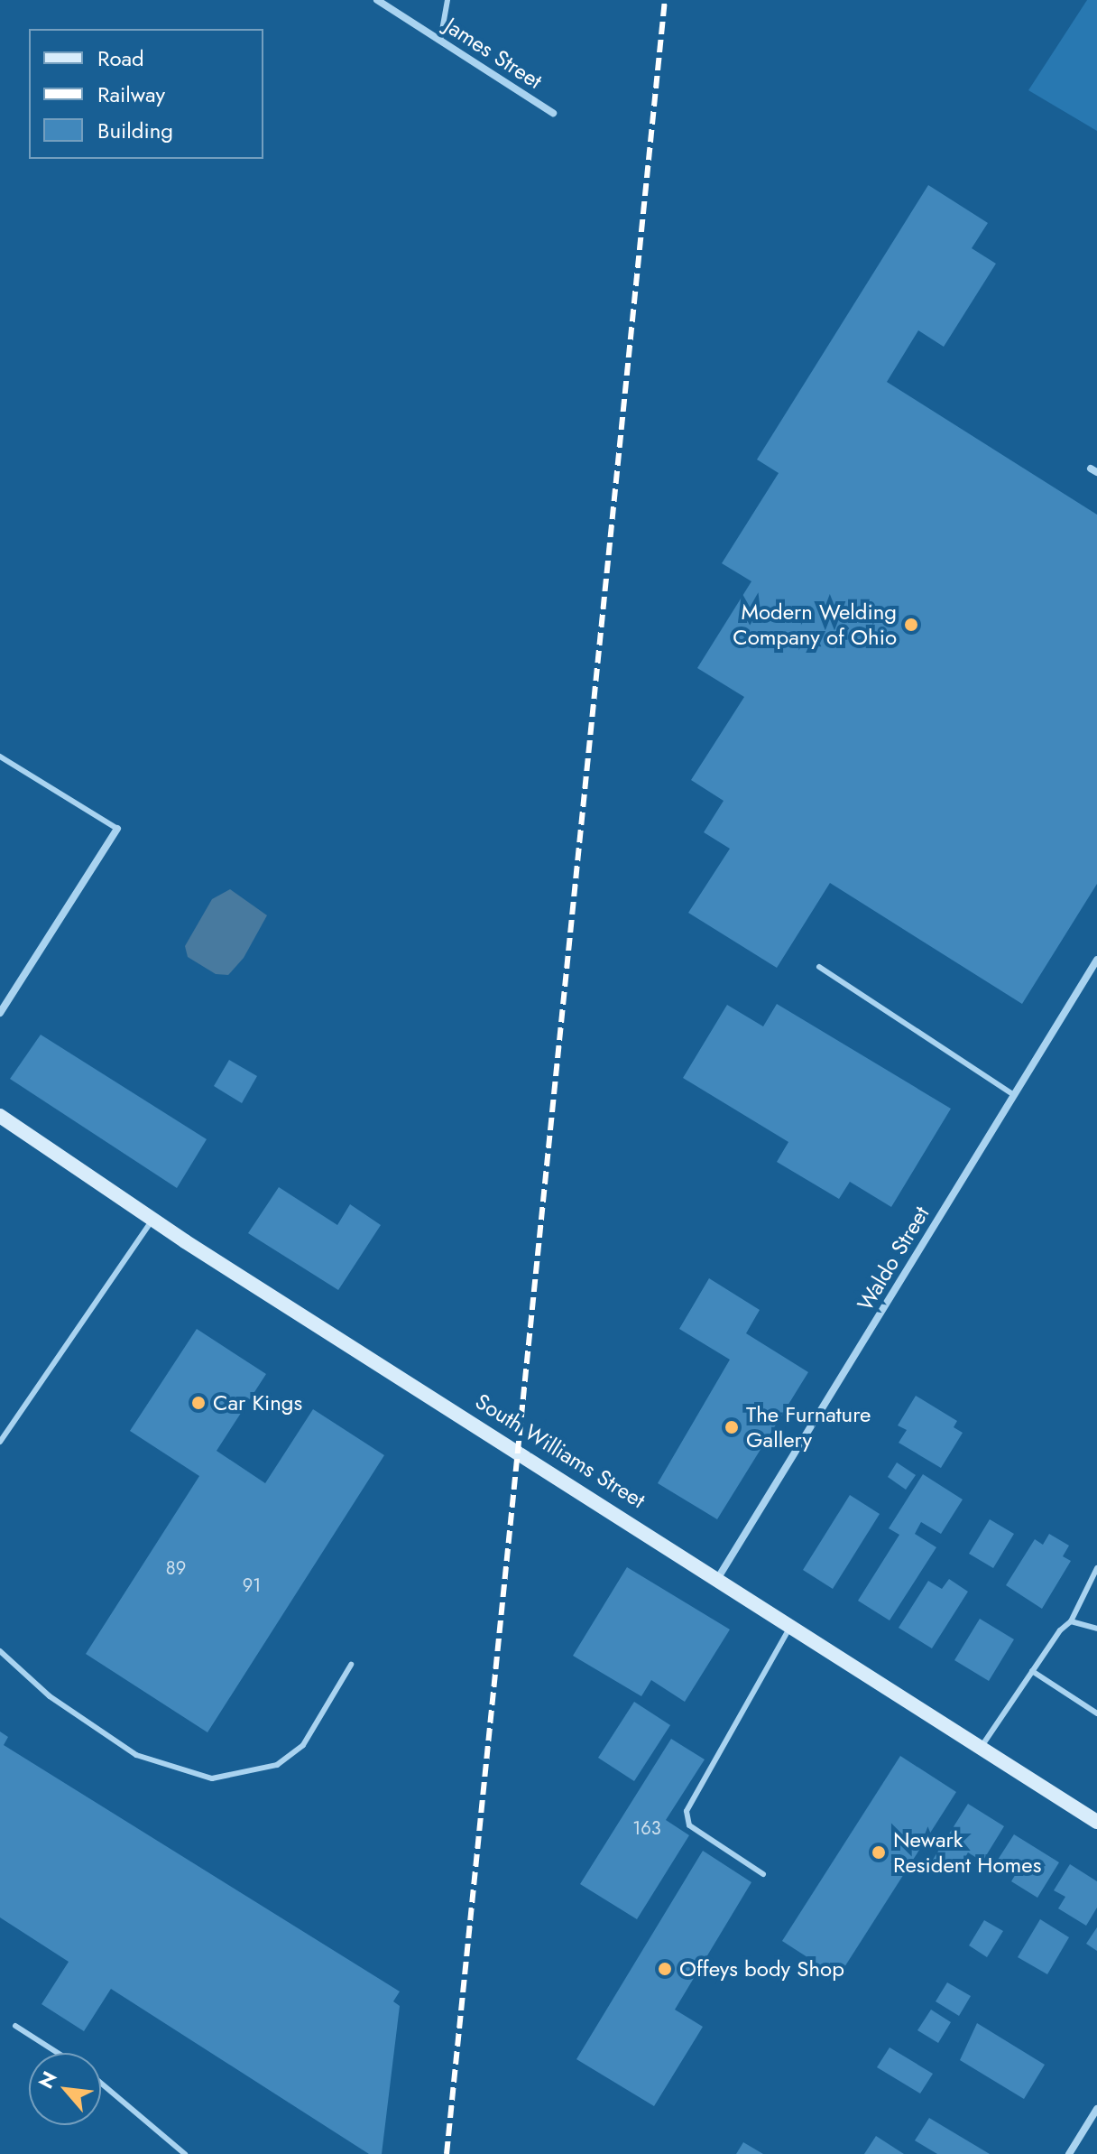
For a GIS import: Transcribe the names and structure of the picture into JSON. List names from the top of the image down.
{
  "streets": {
    "street": ["James Street", "Waldo Street", "South Williams Street"]
  },
  "crossings": [
    ["Waldo Street", "South Williams Street"]
  ],
  "places": [
    "Modern Welding Company of Ohio",
    "Car Kings",
    "The Furnature Gallery",
    "Newark Resident Homes",
    "Offeys body Shop"
  ],
  "house_numbers": ["89", "91", "163"],
  "legend": ["Road", "Railway", "Building"],
  "north": "top left"
}
